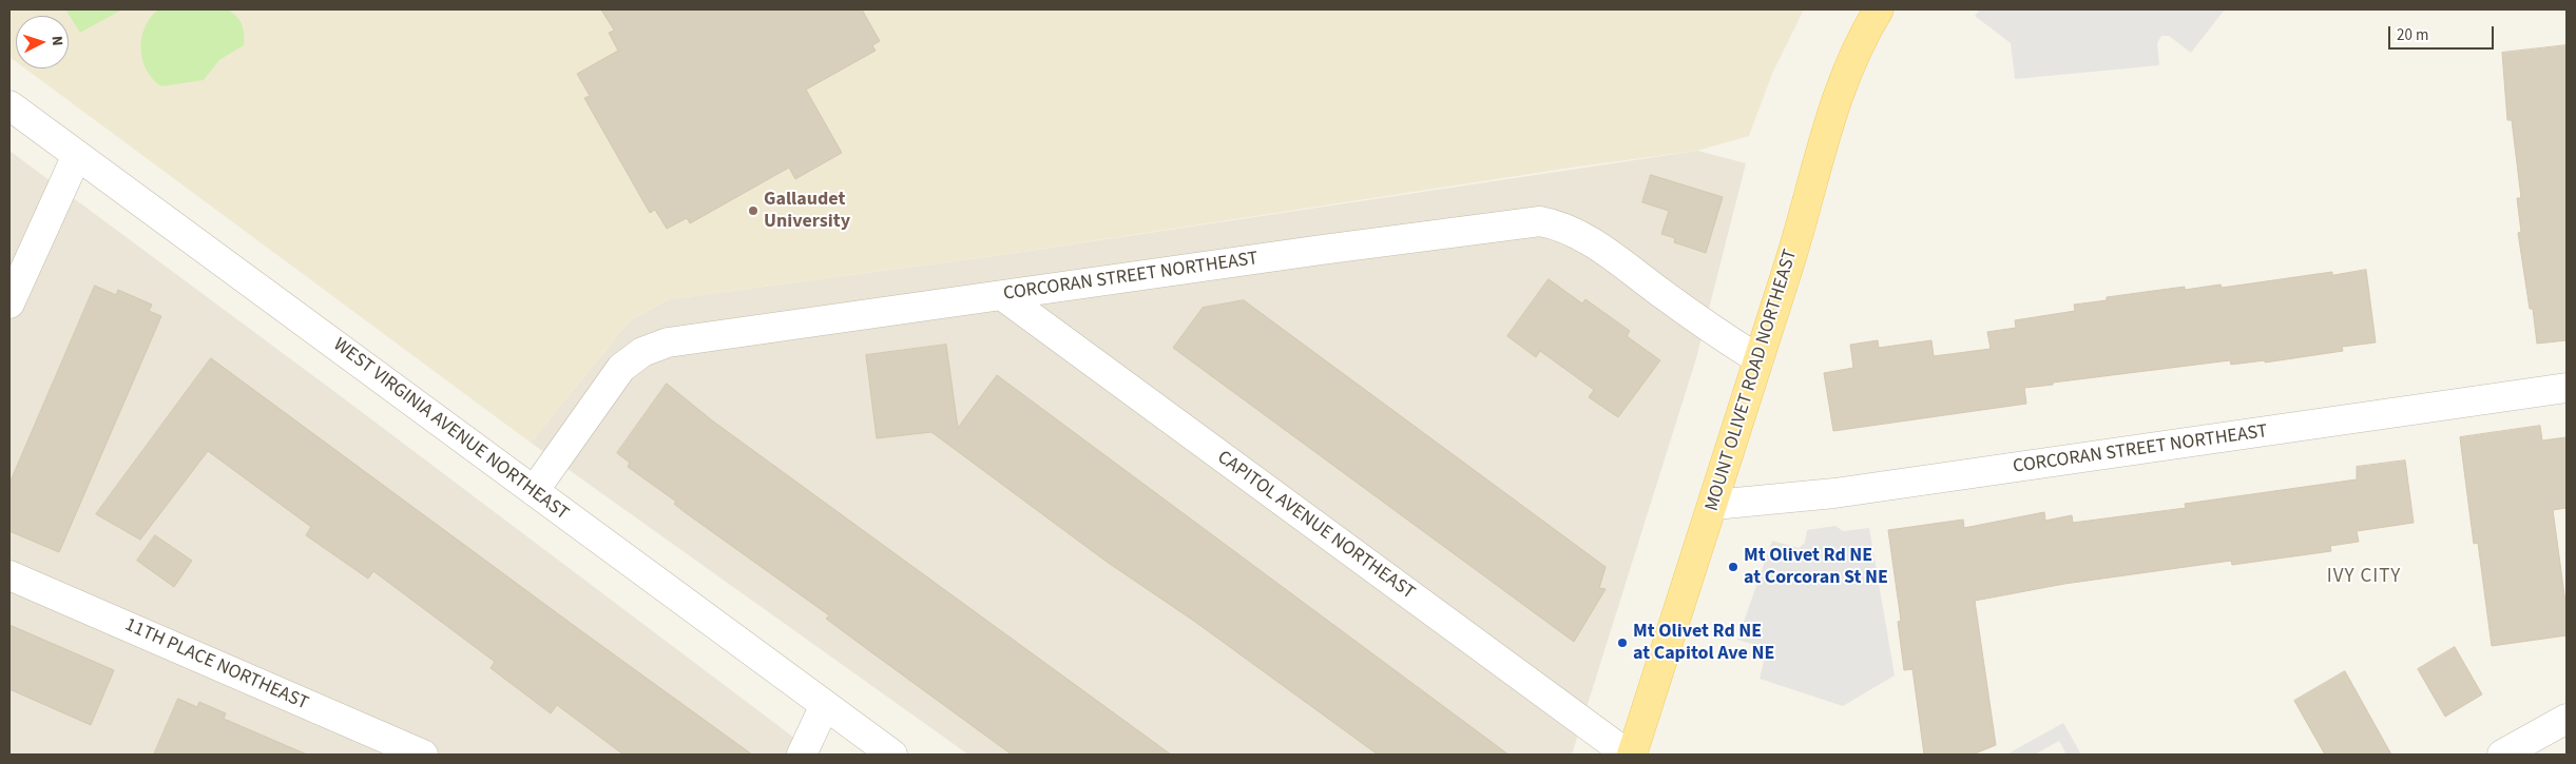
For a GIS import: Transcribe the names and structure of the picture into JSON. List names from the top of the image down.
{
  "streets": {
    "main road": ["MOUNT OLIVET ROAD NORTHEAST"],
    "street": [
      "CORCORAN STREET NORTHEAST",
      "WEST VIRGINIA AVENUE NORTHEAST",
      "CAPITOL AVENUE NORTHEAST",
      "11TH PLACE NORTHEAST"
    ]
  },
  "crossings": [
    ["CORCORAN STREET NORTHEAST", "MOUNT OLIVET ROAD NORTHEAST"],
    ["CORCORAN STREET NORTHEAST", "WEST VIRGINIA AVENUE NORTHEAST"],
    ["CORCORAN STREET NORTHEAST", "CAPITOL AVENUE NORTHEAST"]
  ],
  "districts": ["IVY CITY"],
  "places": ["Gallaudet University", "Mt Olivet Rd NE at Corcoran St NE", "Mt Olivet Rd NE at Capitol Ave NE"],
  "scale_bar": "20 m",
  "north": "right"
}
